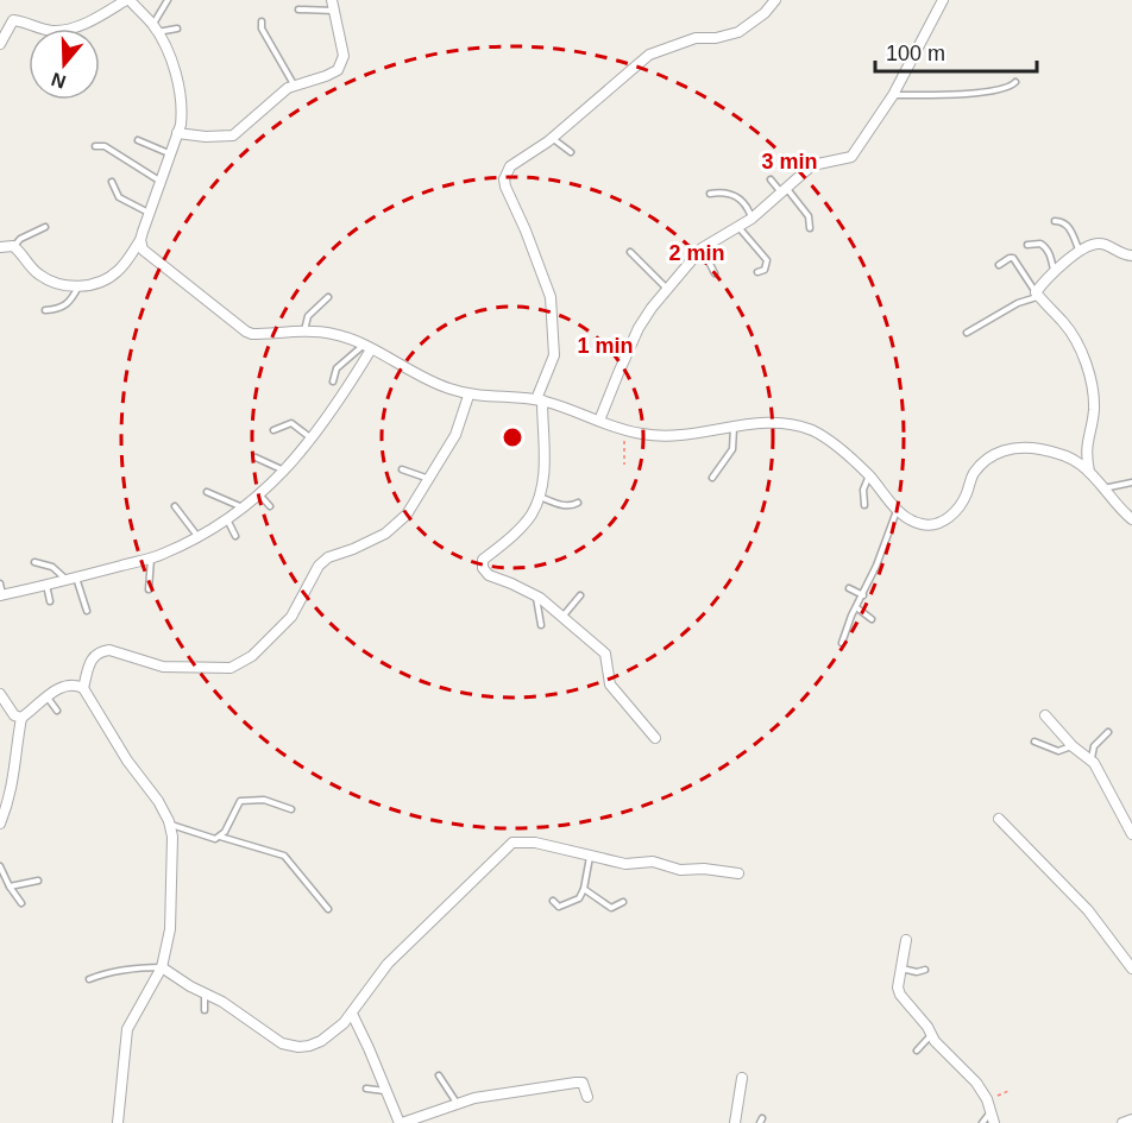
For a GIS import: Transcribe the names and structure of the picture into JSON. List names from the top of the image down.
{
  "scale_bar": "100 m",
  "north": "bottom",
  "rings": ["3 min", "2 min", "1 min"]
}
